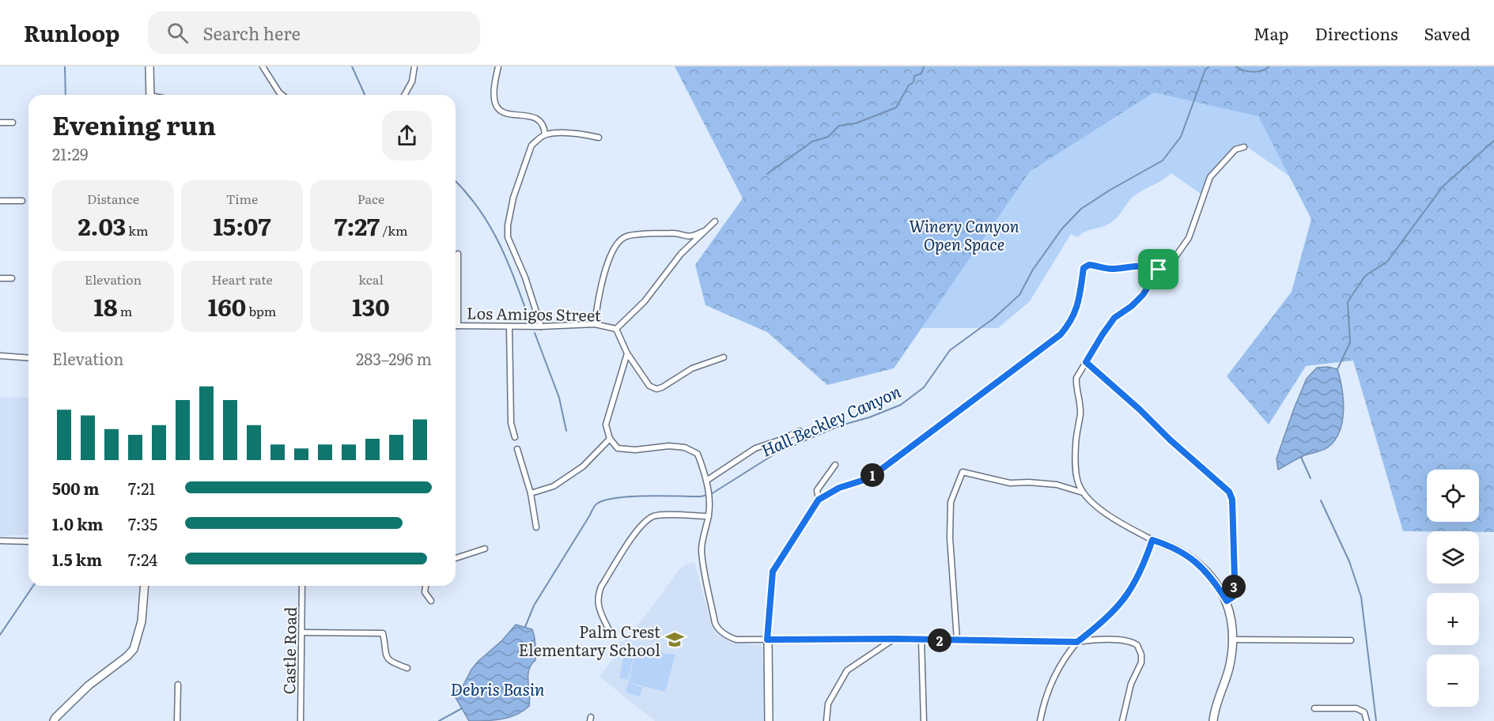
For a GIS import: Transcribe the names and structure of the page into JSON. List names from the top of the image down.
{
  "streets": {
    "street": ["Los Amigos Street", "Castle Road"]
  },
  "water": ["Hall Beckley Canyon", "Debris Basin"],
  "parks": ["Winery Canyon Open Space"],
  "places": {
    "school or university": ["Palm Crest Elementary School"]
  },
  "page": {
    "header": "Runloop",
    "search": "Search here",
    "nav": ["Map", "Directions", "Saved"],
    "heading": ["Evening run", "21:29"],
    "stats": [
      ["Distance", "2.03 km"],
      ["Time", "15:07"],
      ["Pace", "7:27 /km"],
      ["Elevation", "18 m"],
      ["Heart rate", "160 bpm"],
      ["kcal", "130"]
    ],
    "chart": ["Elevation", "283–296 m"],
    "pins": ["1", "3", "2"],
    "map_buttons": ["+", "−"],
    "list": [
      {
        "name": "500 m",
        "note": "7:21"
      },
      {
        "name": "1.0 km",
        "note": "7:35"
      },
      {
        "name": "1.5 km",
        "note": "7:24"
      }
    ]
  }
}
